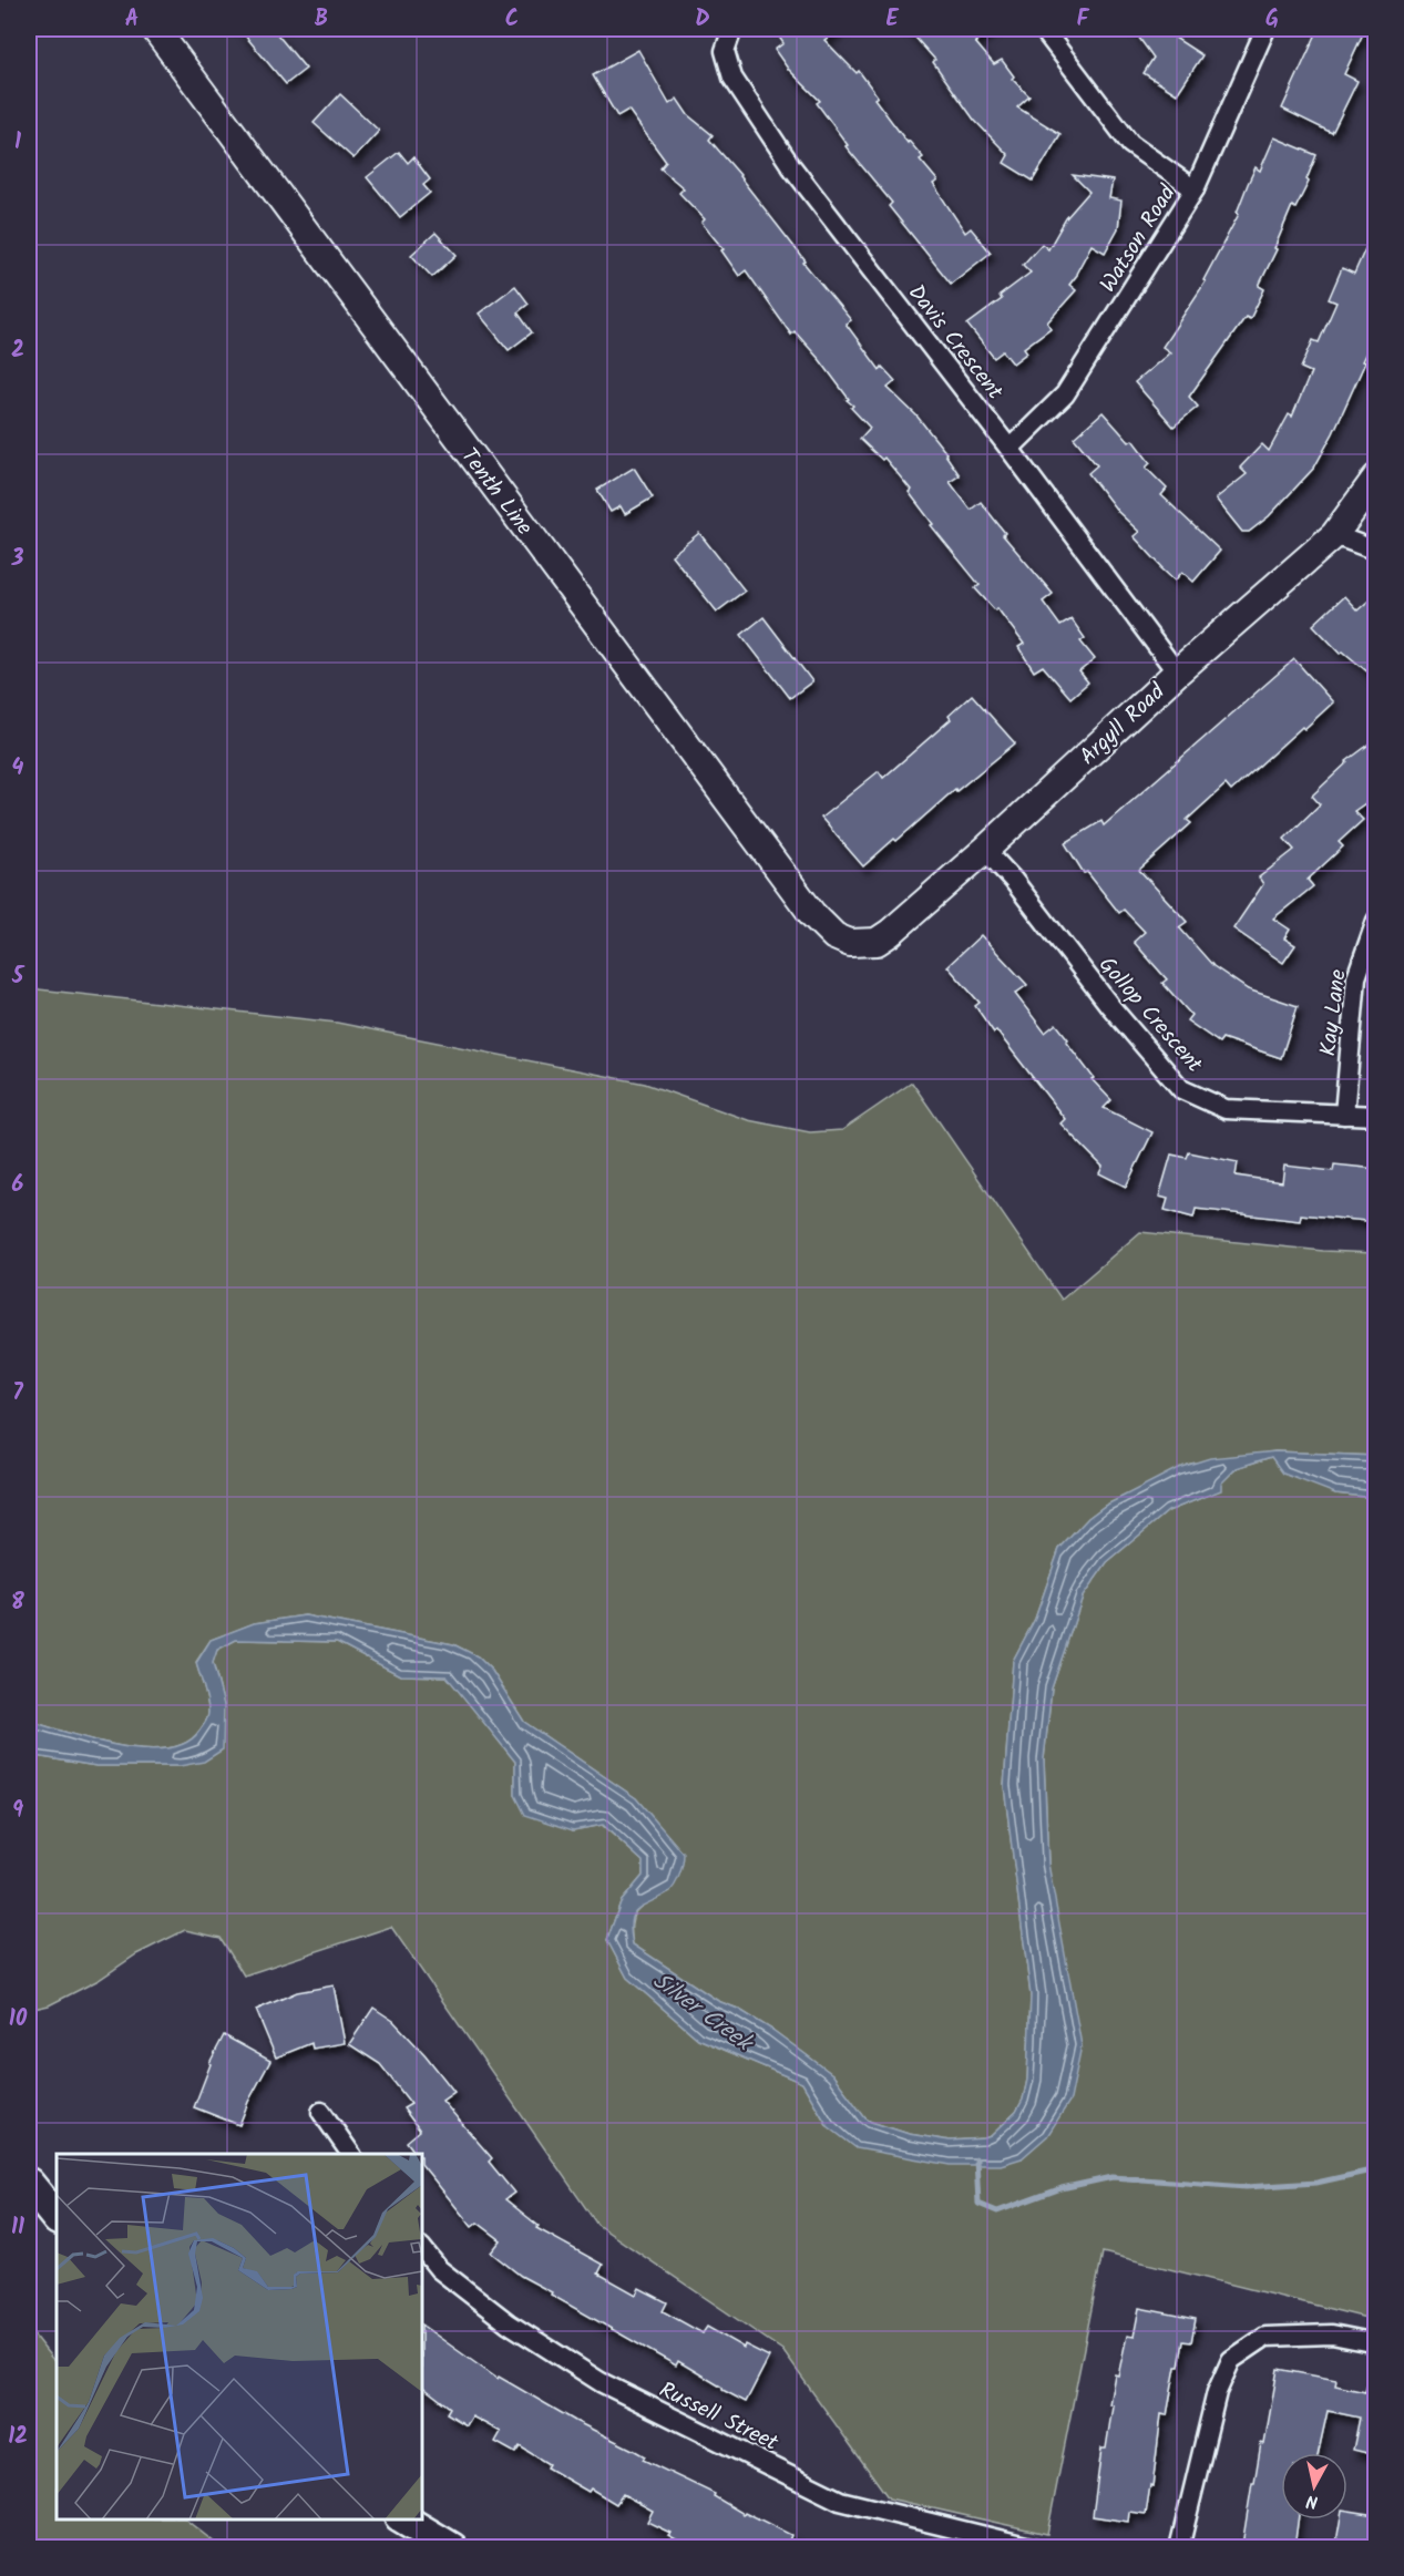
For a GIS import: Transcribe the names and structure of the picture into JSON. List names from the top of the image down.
{
  "streets": {
    "street": [
      "Watson Road",
      "Davis Crescent",
      "Tenth Line",
      "Argyll Road",
      "Kay Lane",
      "Gollop Crescent",
      "Russell Street"
    ]
  },
  "crossings": [
    ["Watson Road", "Davis Crescent"],
    ["Davis Crescent", "Argyll Road"],
    ["Tenth Line", "Argyll Road"],
    ["Argyll Road", "Gollop Crescent"],
    ["Kay Lane", "Gollop Crescent"]
  ],
  "water": ["Silver Creek"],
  "north": "bottom",
  "grid": {
    "columns": [
      "A",
      "B",
      "C",
      "D",
      "E",
      "F",
      "G"
    ],
    "rows": [
      "1",
      "2",
      "3",
      "4",
      "5",
      "6",
      "7",
      "8",
      "9",
      "10",
      "11",
      "12"
    ]
  }
}
